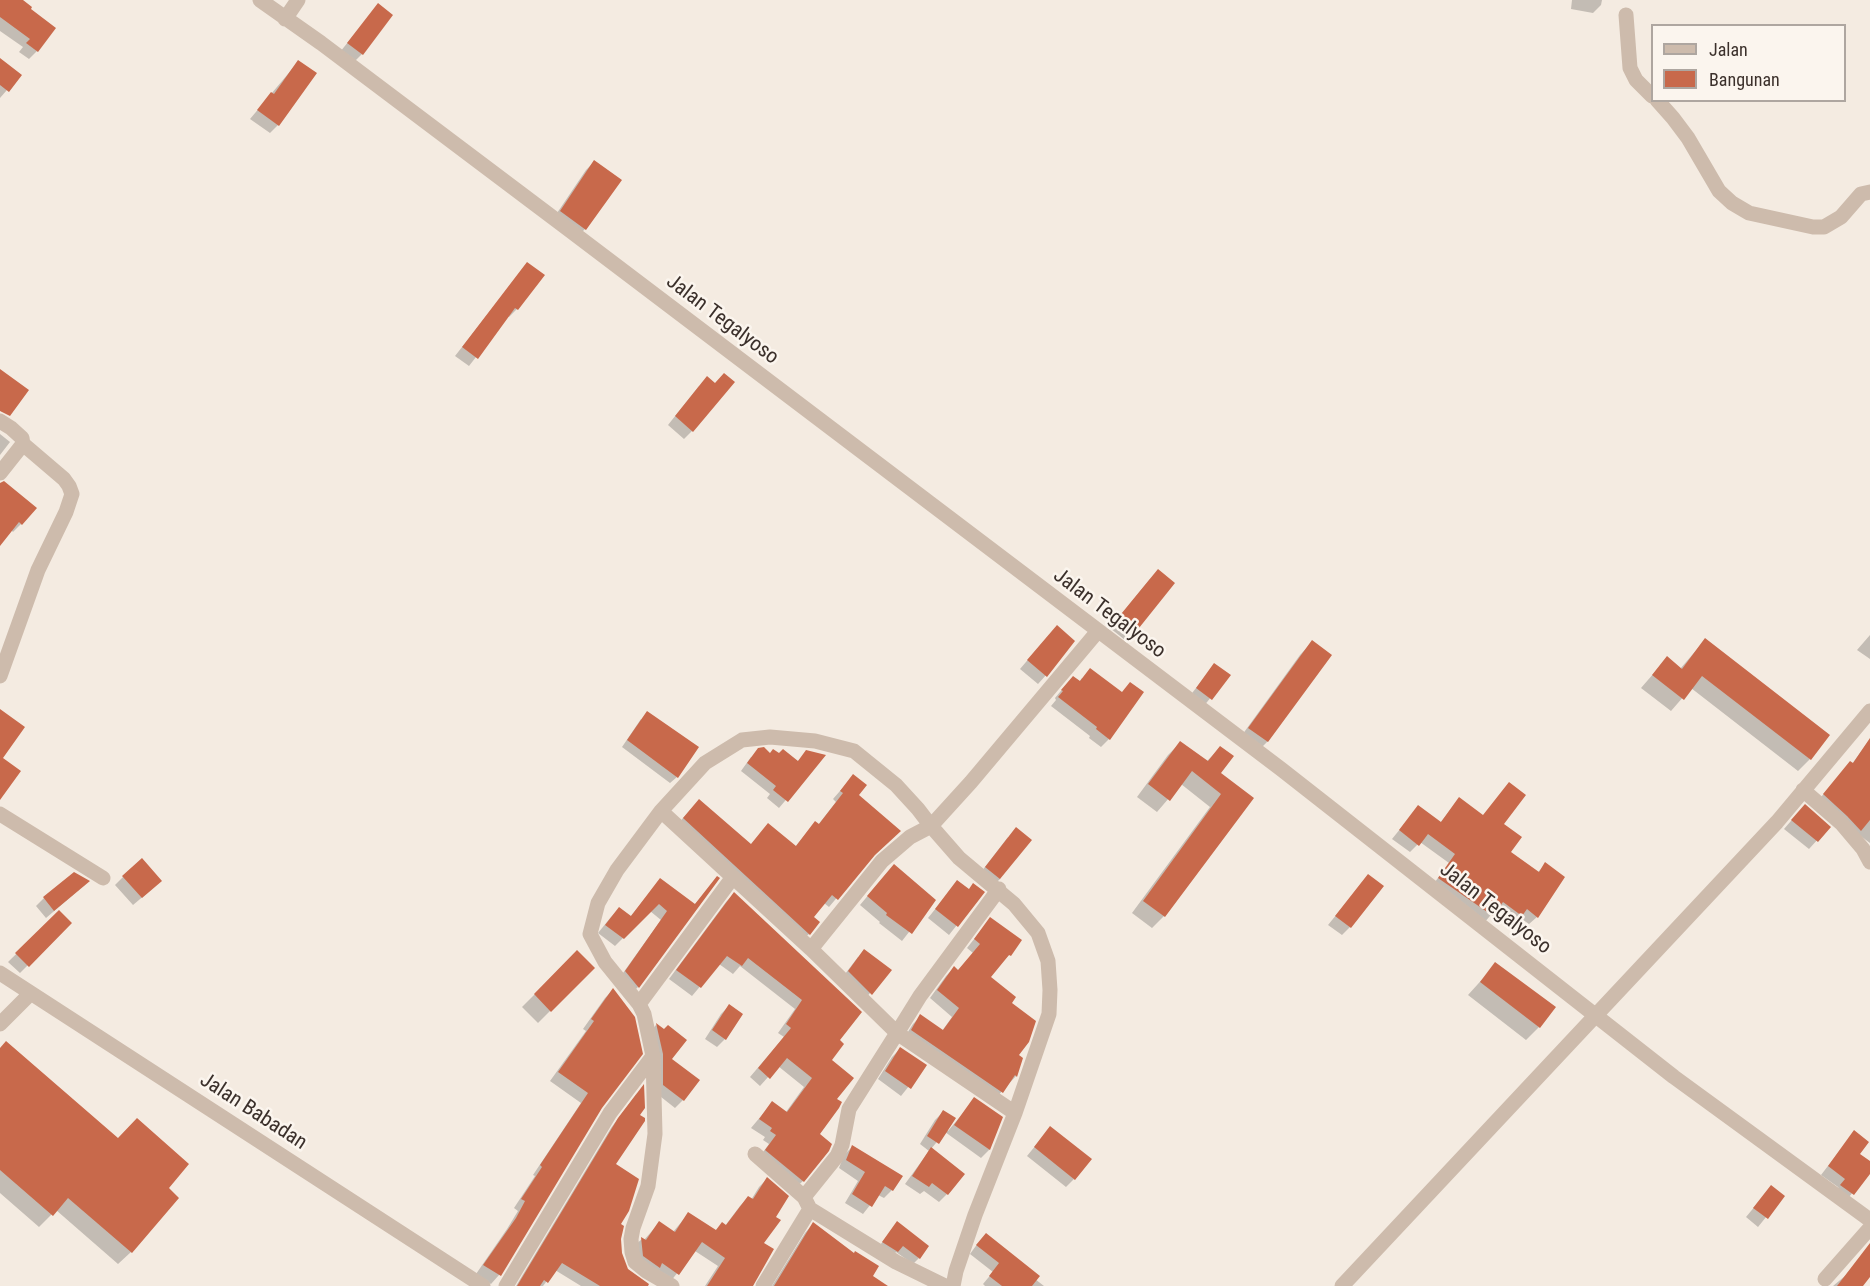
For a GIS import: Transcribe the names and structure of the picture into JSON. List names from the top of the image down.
{
  "streets": {
    "street": ["Jalan Tegalyoso", "Jalan Babadan"]
  },
  "legend": ["Jalan", "Bangunan"]
}
